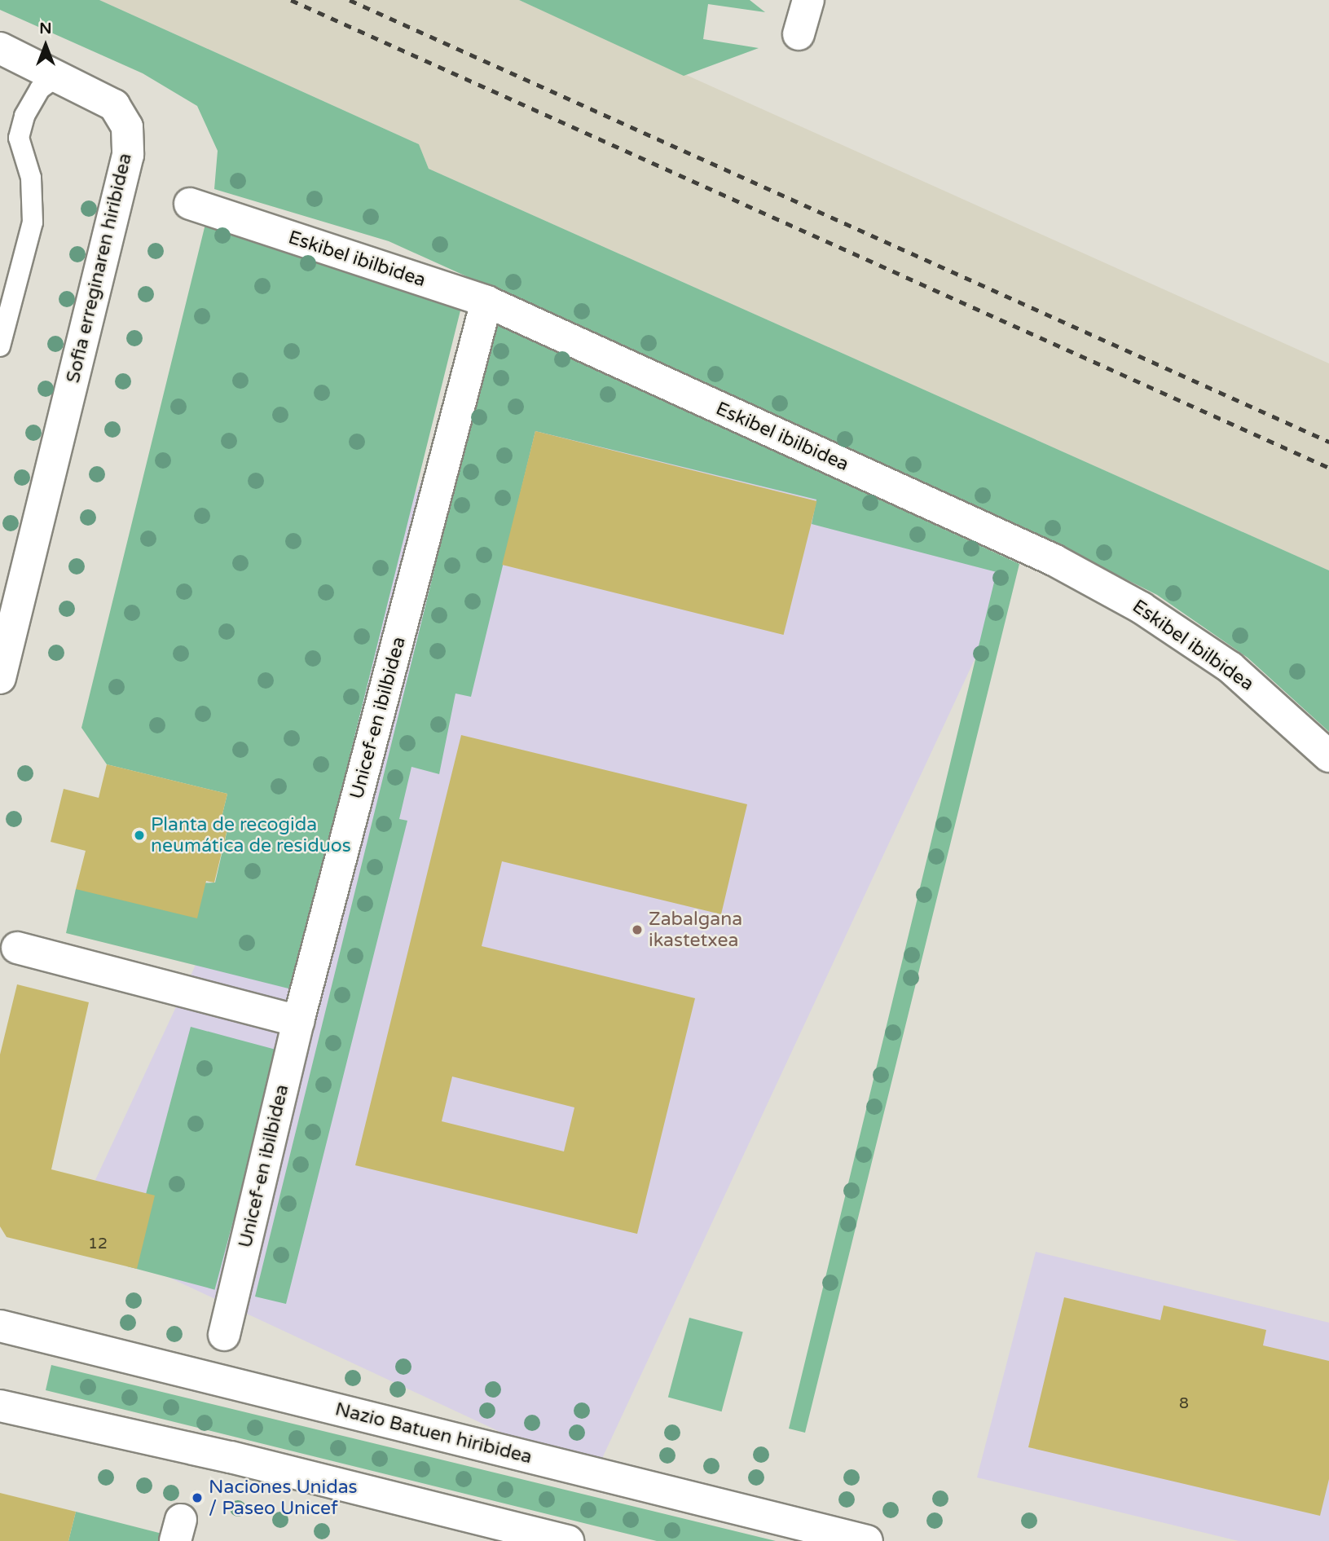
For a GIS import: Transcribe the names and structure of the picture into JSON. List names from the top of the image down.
{
  "streets": {
    "street": [
      "Eskibel ibilbidea",
      "Sofia erreginaren hiribidea",
      "Unicef-en ibilbidea",
      "Nazio Batuen hiribidea"
    ]
  },
  "crossings": [
    ["Eskibel ibilbidea", "Unicef-en ibilbidea"]
  ],
  "places": ["Planta de recogida neumática de residuos", "Zabalgana ikastetxea", "Naciones Unidas / Paseo Unicef"],
  "house_numbers": ["12", "8"],
  "north": "top"
}
